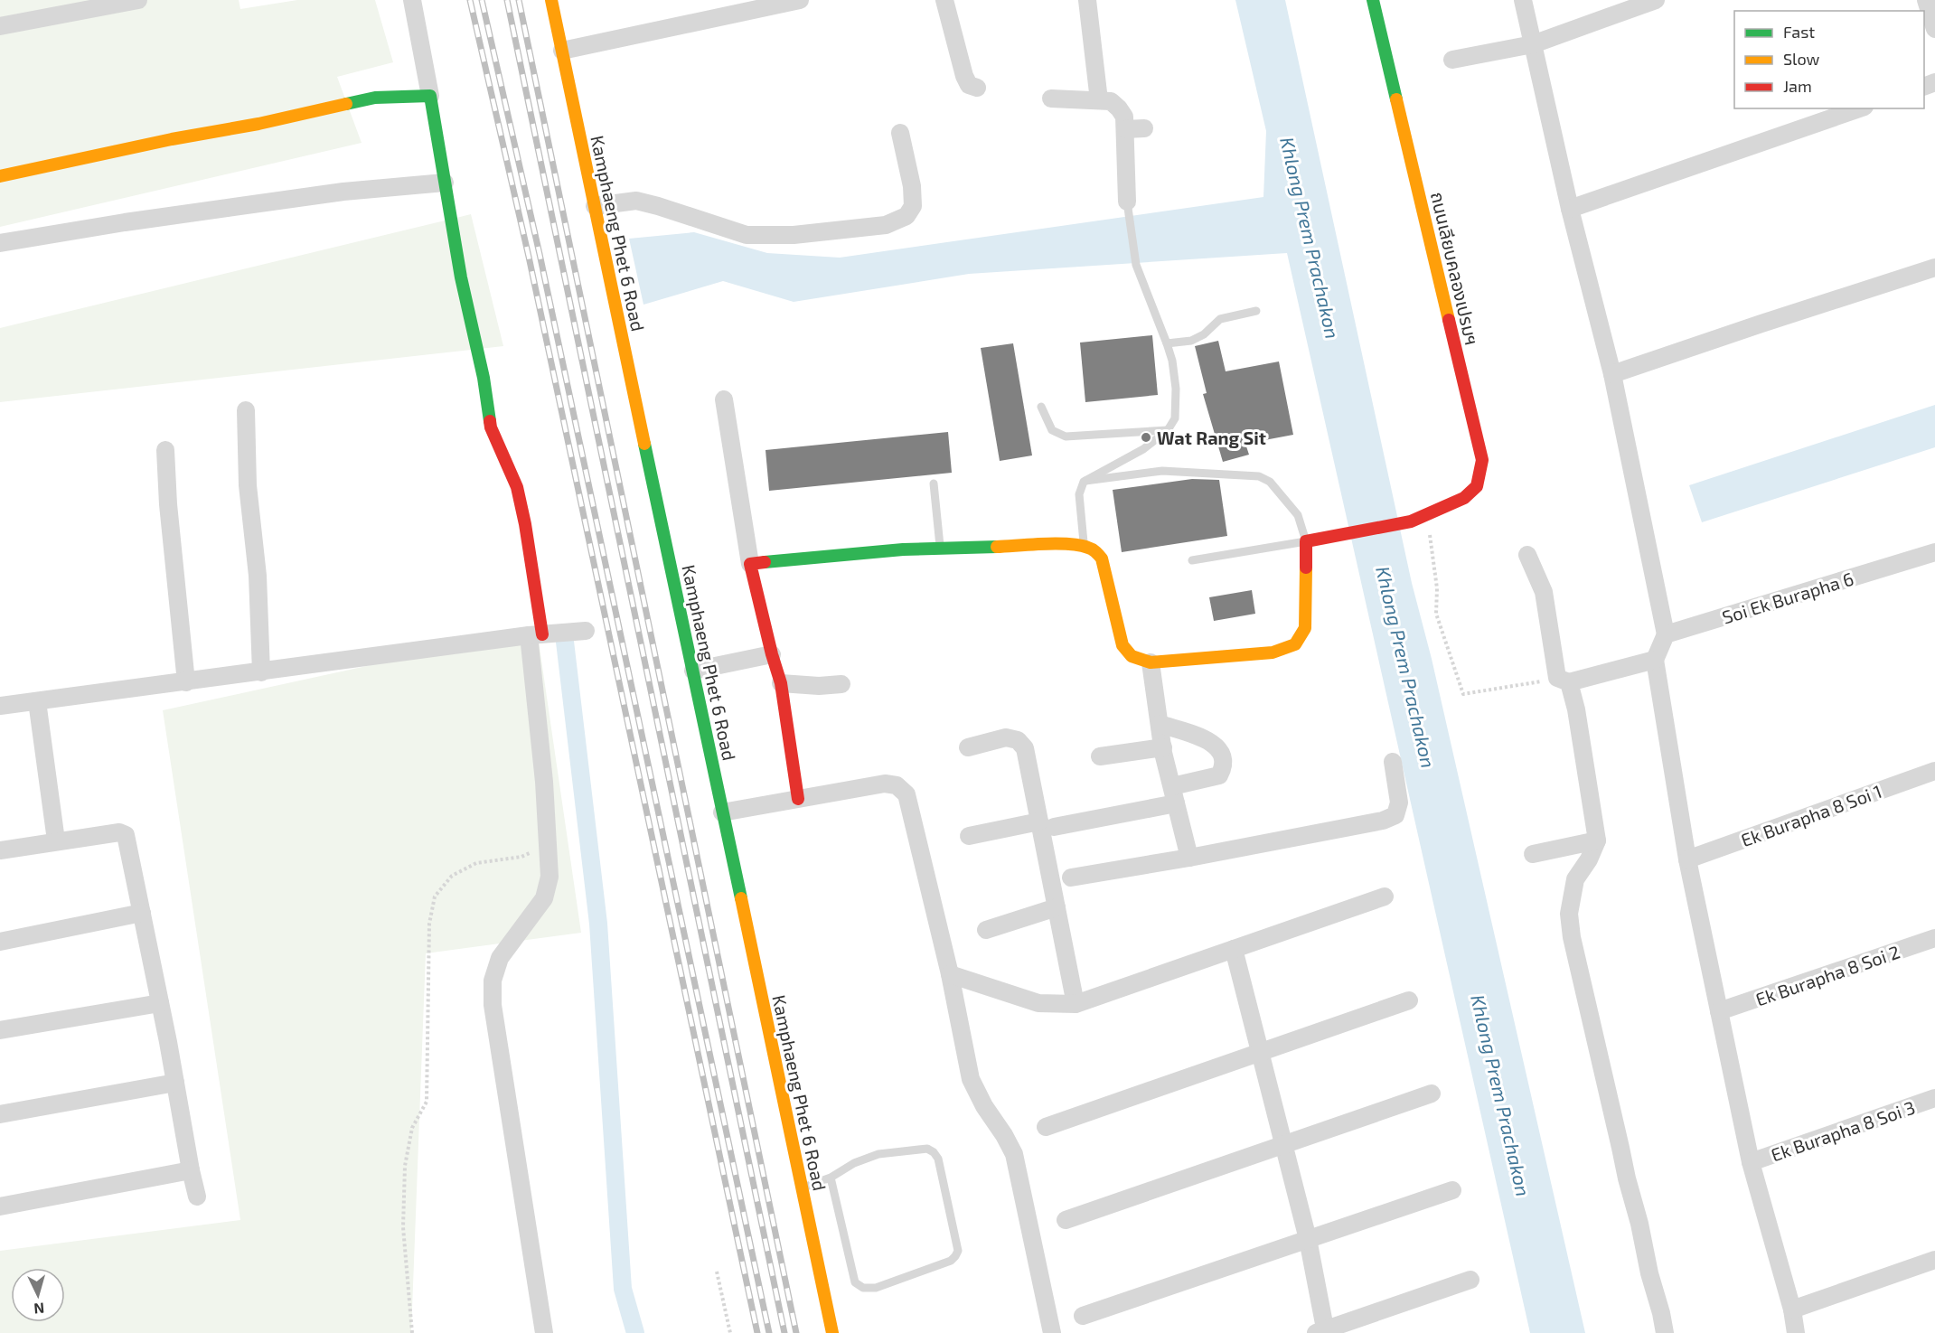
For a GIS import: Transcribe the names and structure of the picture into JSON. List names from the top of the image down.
{
  "streets": {
    "street": [
      "Kamphaeng Phet 6 Road",
      "ถนนเลียบคลองเปรมฯ",
      "Soi Ek Burapha 6",
      "Ek Burapha 8 Soi 1",
      "Ek Burapha 8 Soi 2",
      "Ek Burapha 8 Soi 3"
    ]
  },
  "water": ["Khlong Prem Prachakon"],
  "places": ["Wat Rang Sit"],
  "legend": ["Fast", "Slow", "Jam"],
  "north": "bottom"
}
